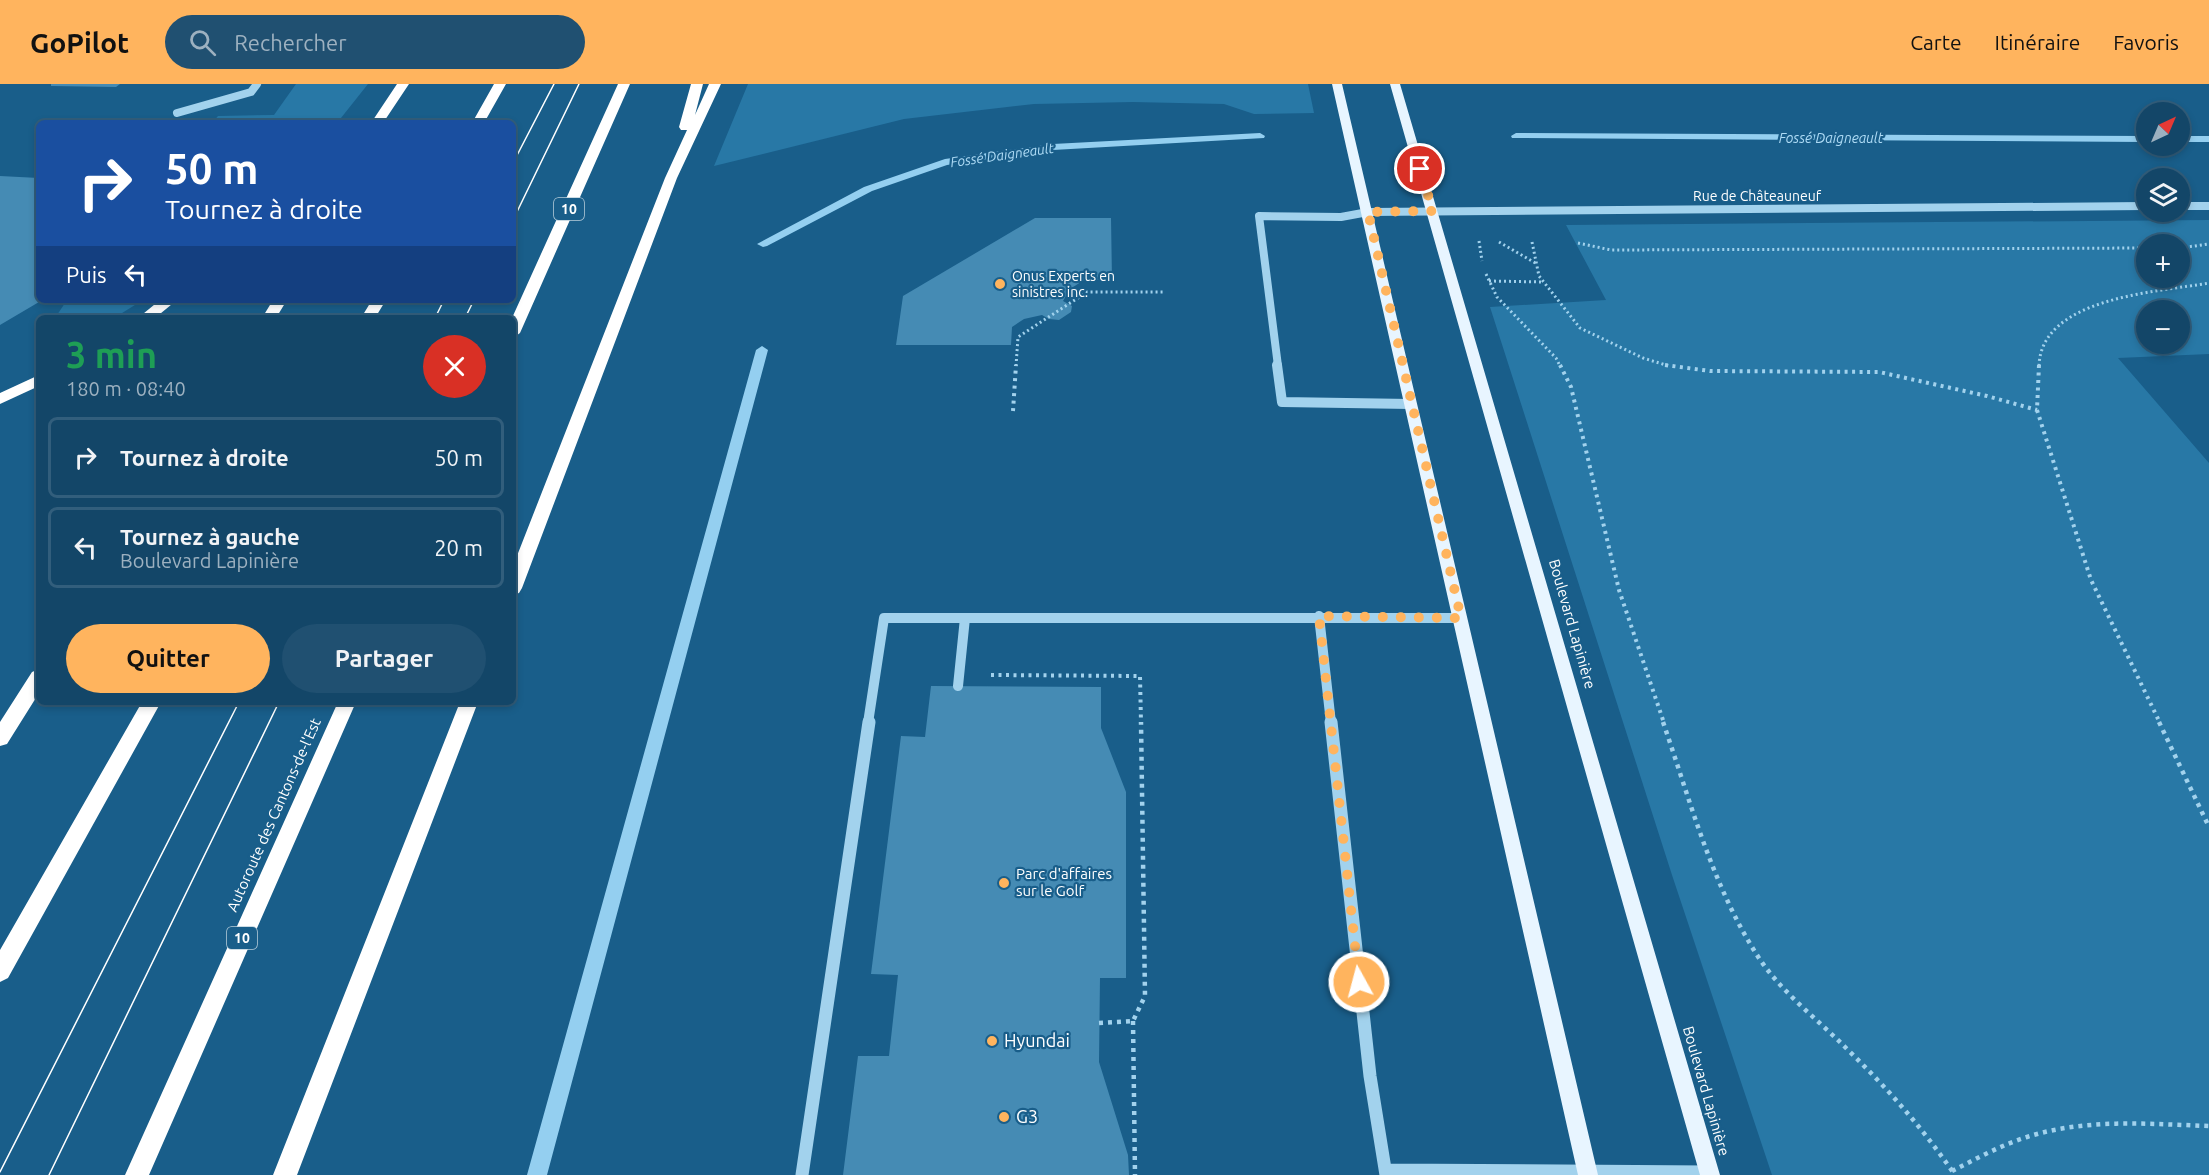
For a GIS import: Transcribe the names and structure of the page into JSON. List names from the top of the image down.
{
  "streets": {
    "highway": ["10", "Autoroute des Cantons-de-l'Est"],
    "main road": ["Boulevard Lapinière"],
    "street": ["Rue de Châteauneuf"]
  },
  "crossings": [
    ["Rue de Châteauneuf", "Boulevard Lapinière"]
  ],
  "water": ["Fossé Daigneault"],
  "places": [
    "Onus Experts en sinistres inc.",
    "Parc d'affaires sur le Golf",
    "Hyundai",
    "G3"
  ],
  "north": "top right",
  "page": {
    "header": "GoPilot",
    "search": "Rechercher",
    "nav": ["Carte", "Itinéraire", "Favoris"],
    "map_buttons": ["+", "−"],
    "turn": ["50 m", "Tournez à droite"],
    "then": "Puis",
    "heading": ["3 min", "180 m · 08:40"],
    "list": [
      {
        "name": "Tournez à droite",
        "value": "50 m"
      },
      {
        "name": "Tournez à gauche",
        "note": "Boulevard Lapinière",
        "value": "20 m"
      }
    ],
    "buttons": ["Quitter", "Partager"]
  }
}
